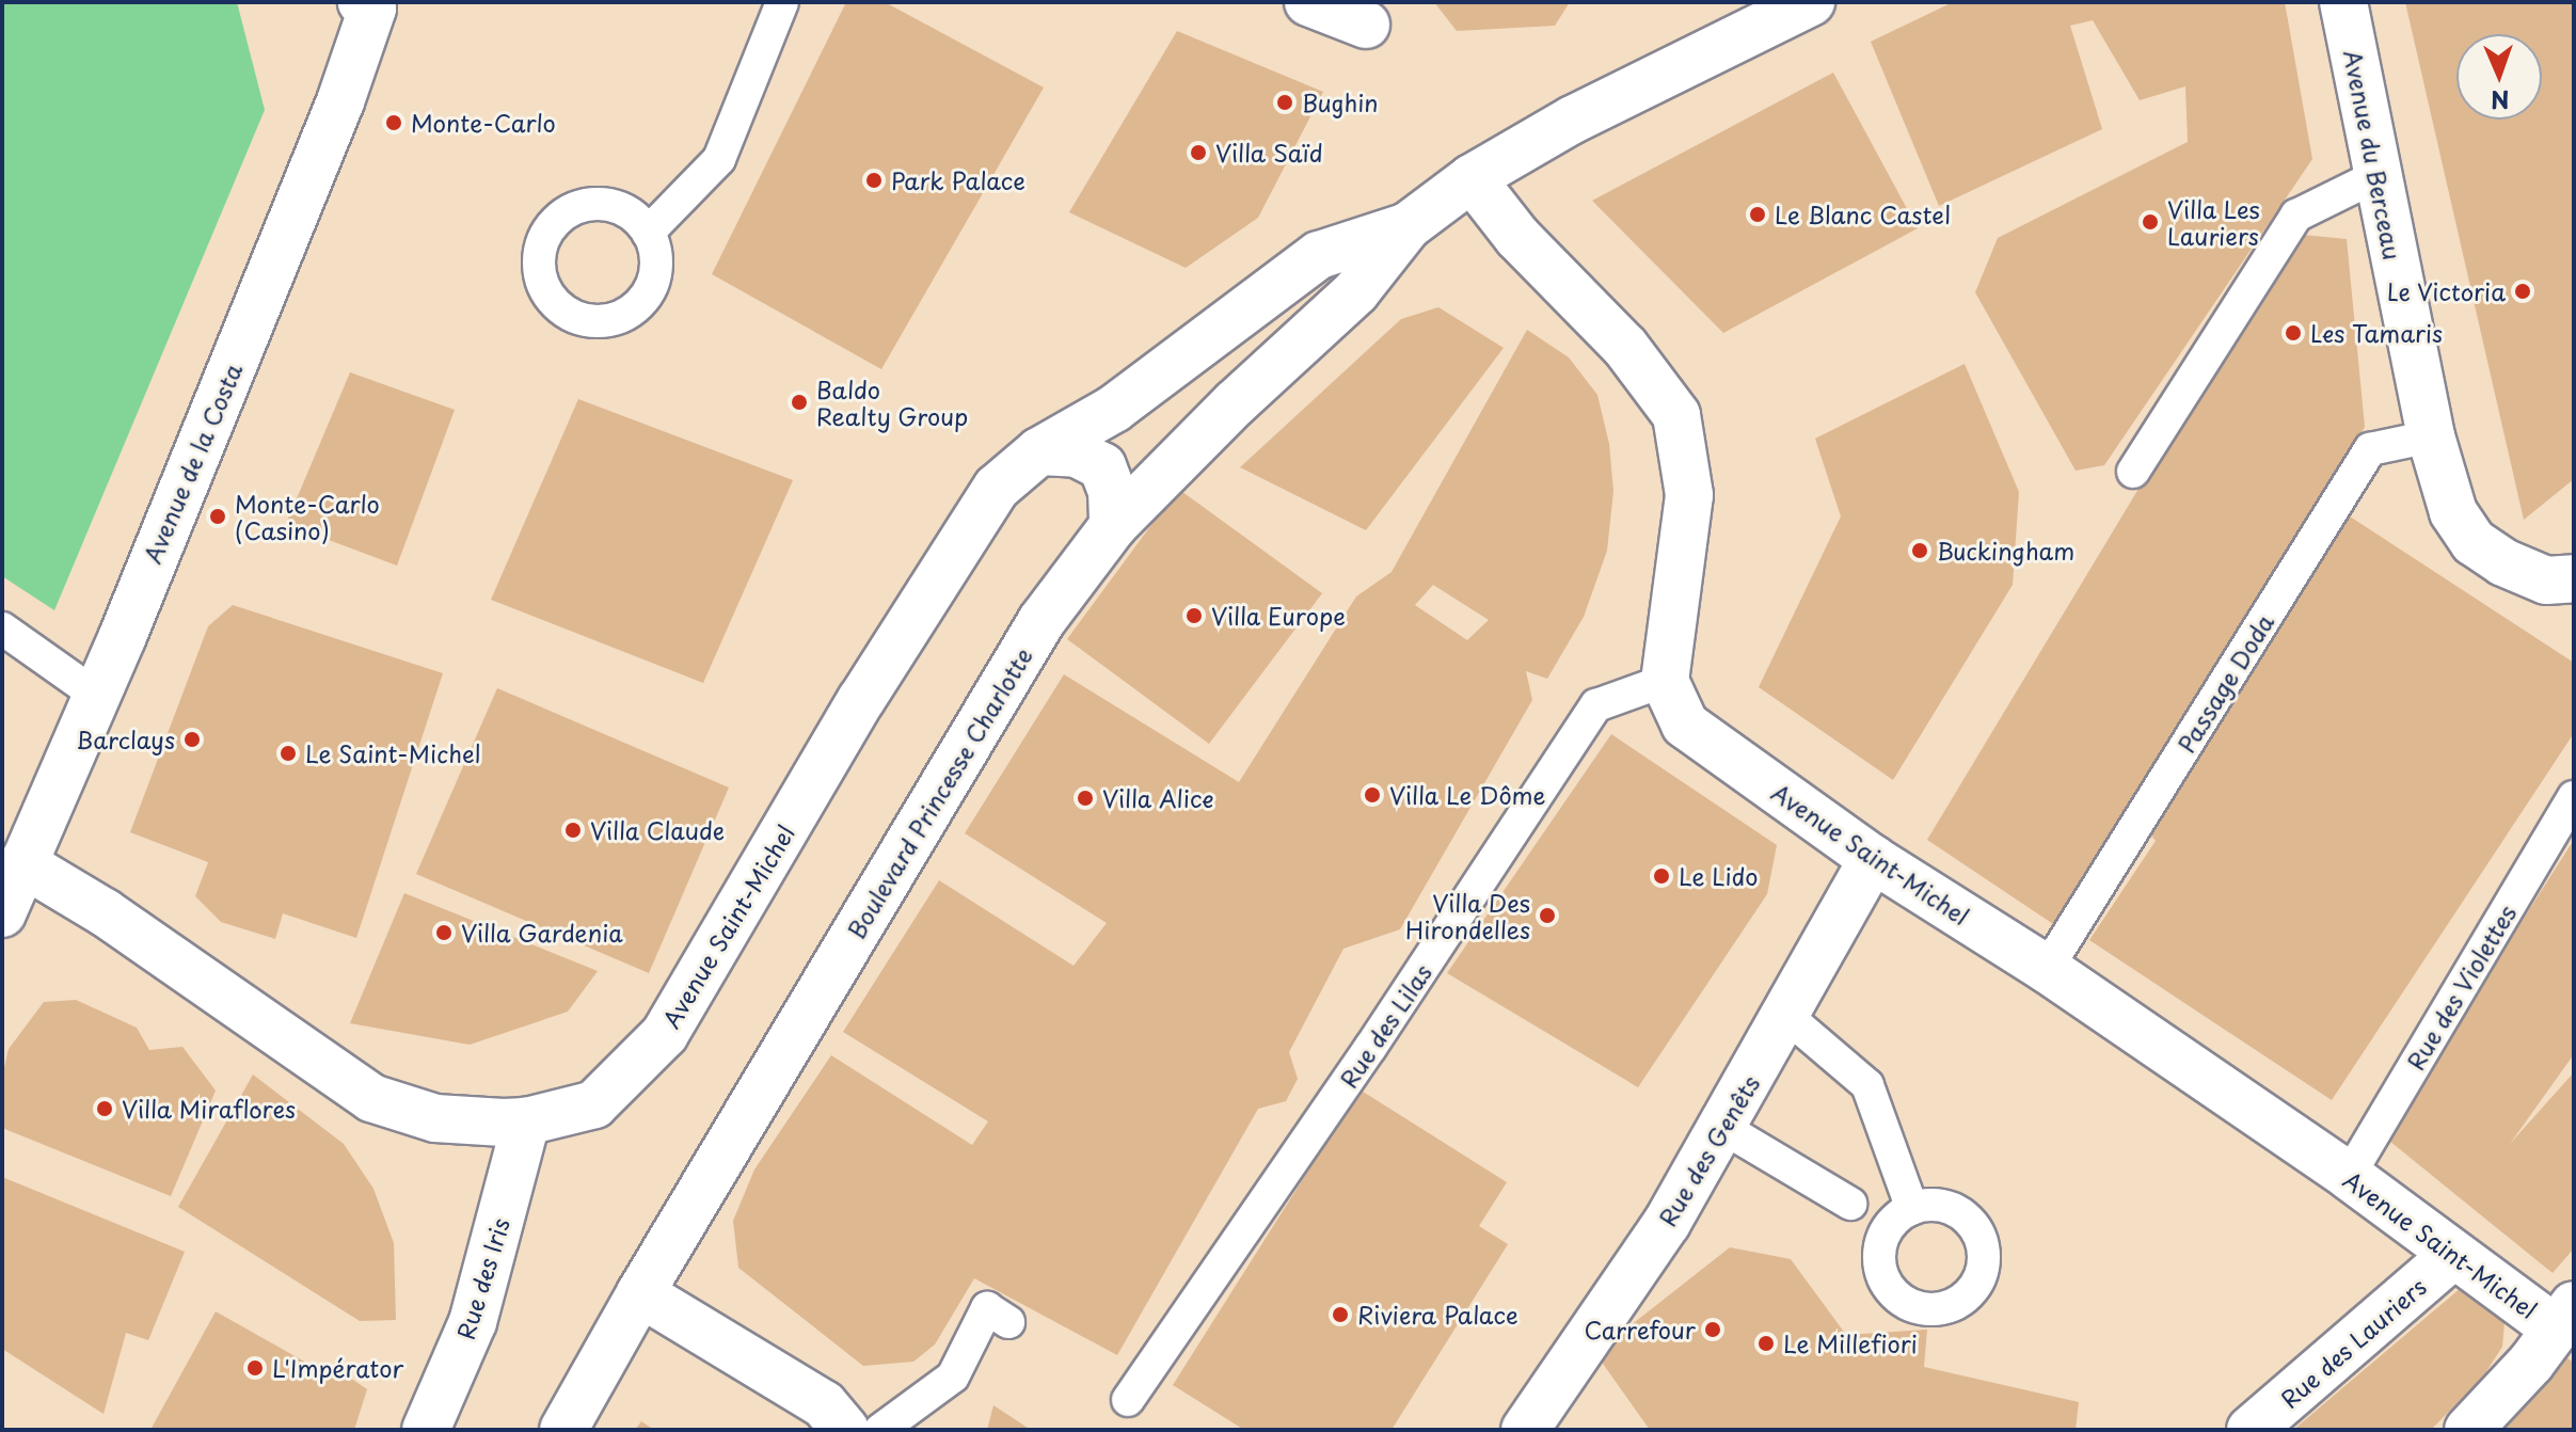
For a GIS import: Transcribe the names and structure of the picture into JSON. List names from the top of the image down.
{
  "streets": {
    "main road": [
      "Avenue du Berceau",
      "Avenue de la Costa",
      "Boulevard Princesse Charlotte",
      "Avenue Saint-Michel",
      "Rue des Genêts",
      "Rue des Iris",
      "Rue des Lauriers"
    ],
    "lane": ["Passage Doda", "Rue des Violettes", "Rue des Lilas"]
  },
  "crossings": [
    ["Avenue du Berceau", "Passage Doda"],
    ["Avenue de la Costa", "Avenue Saint-Michel"],
    ["Passage Doda", "Avenue Saint-Michel"],
    ["Boulevard Princesse Charlotte", "Avenue Saint-Michel"],
    ["Avenue Saint-Michel", "Rue des Violettes"],
    ["Avenue Saint-Michel", "Rue des Lilas"],
    ["Avenue Saint-Michel", "Rue des Genêts"],
    ["Avenue Saint-Michel", "Rue des Iris"],
    ["Avenue Saint-Michel", "Rue des Lauriers"]
  ],
  "places": [
    "Bughin",
    "Monte-Carlo",
    "Villa Saïd",
    "Park Palace",
    "Le Blanc Castel",
    "Villa Les Lauriers",
    "Le Victoria",
    "Les Tamaris",
    "Baldo Realty Group",
    "Monte-Carlo (Casino)",
    "Buckingham",
    "Villa Europe",
    "Barclays",
    "Le Saint-Michel",
    "Villa Le Dôme",
    "Villa Alice",
    "Villa Claude",
    "Le Lido",
    "Villa Des Hirondelles",
    "Villa Gardenia",
    "Villa Miraflores",
    "Riviera Palace",
    "Carrefour",
    "Le Millefiori",
    "L'Impérator"
  ],
  "north": "bottom"
}
